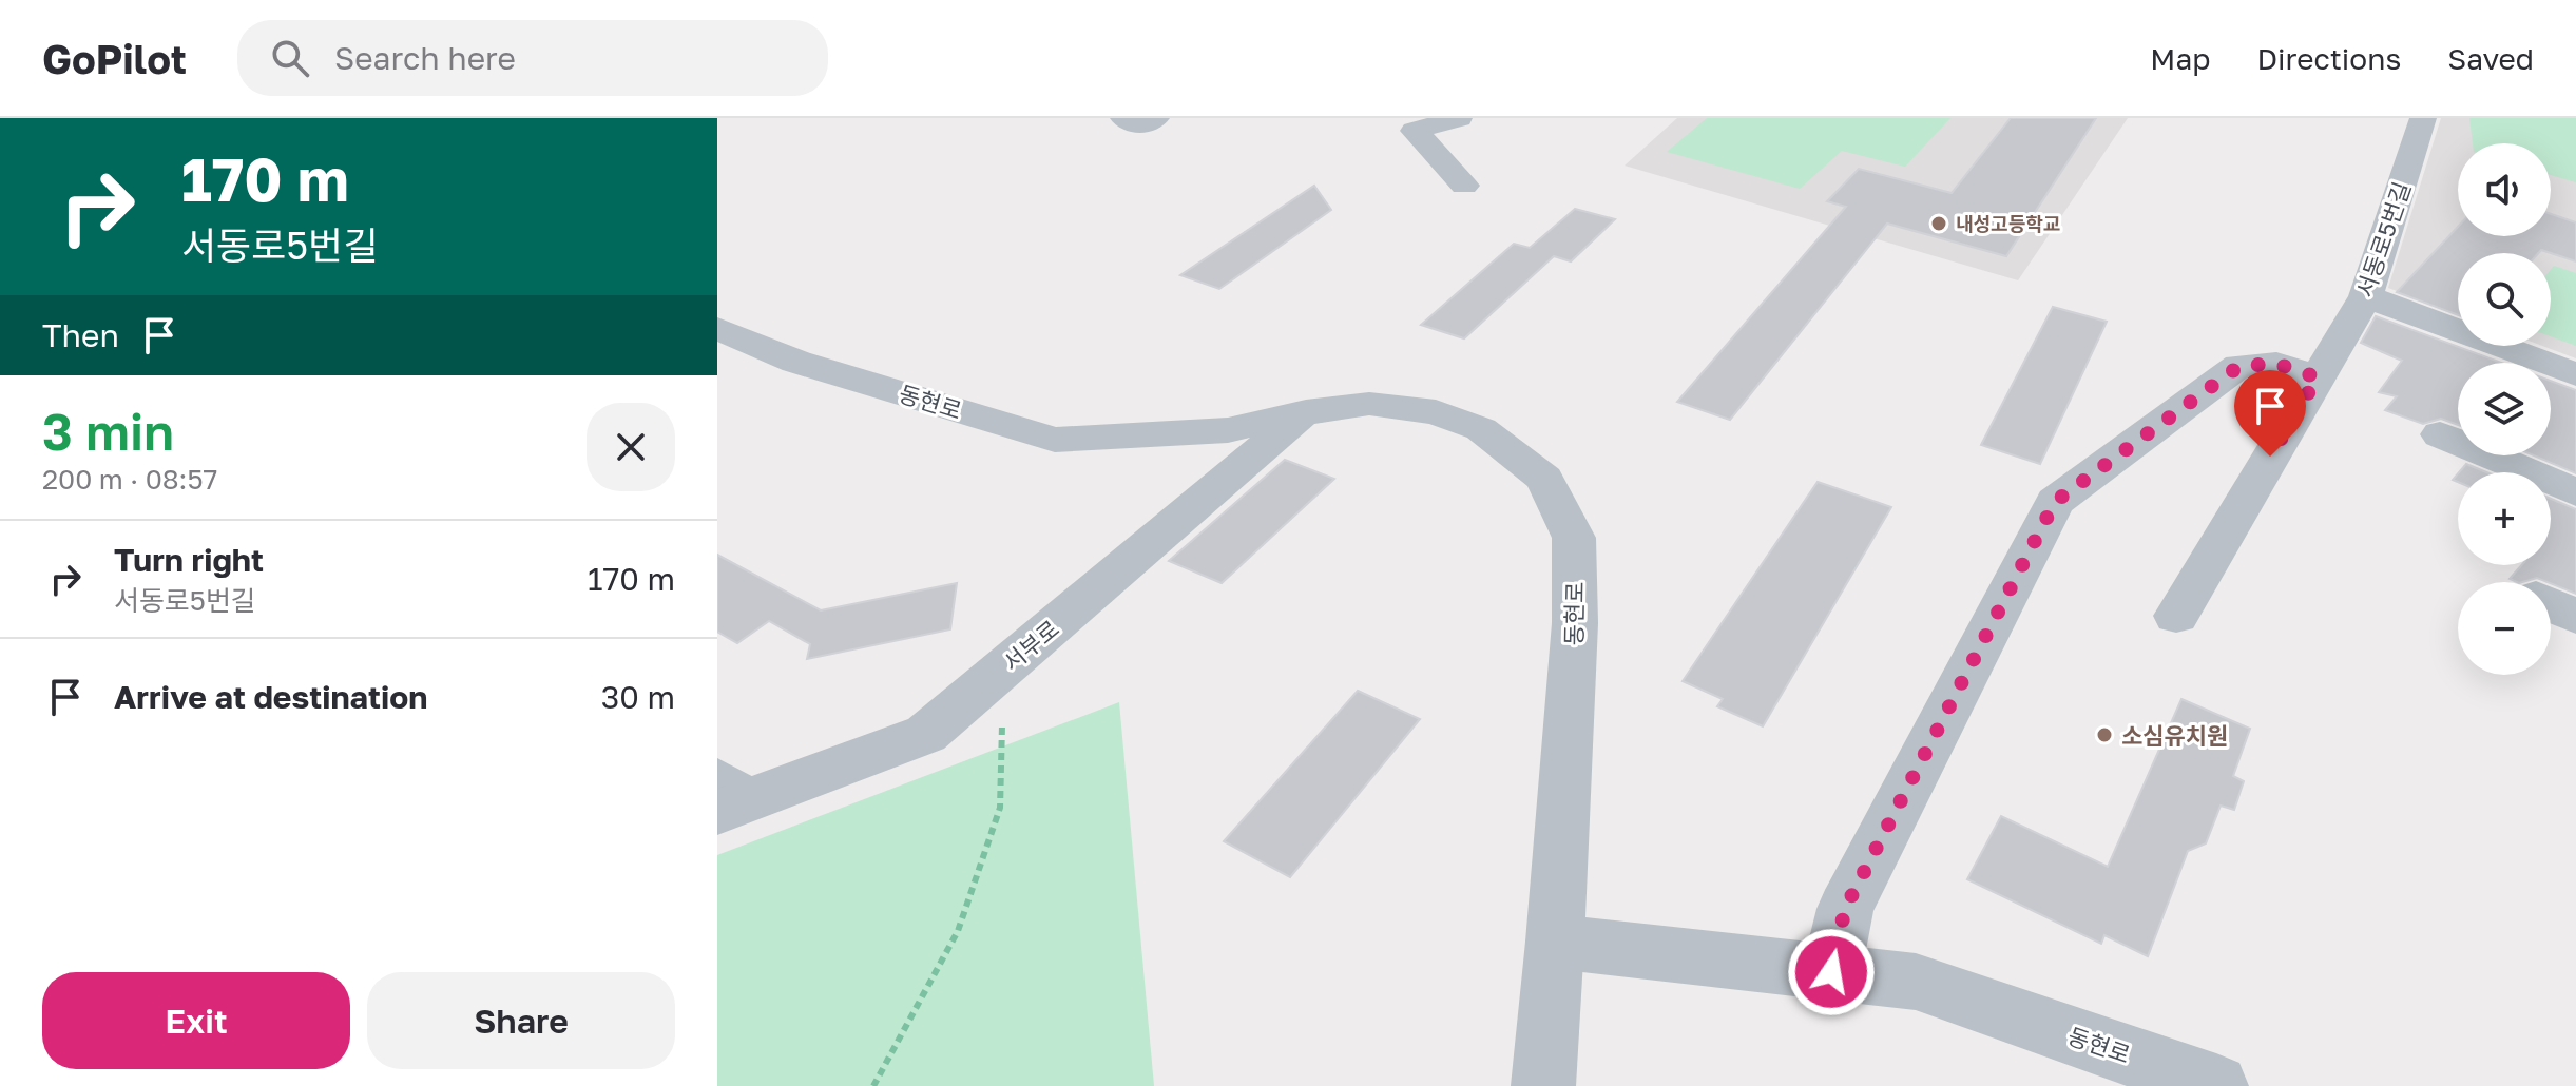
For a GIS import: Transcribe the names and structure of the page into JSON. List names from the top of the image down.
{
  "streets": {
    "street": ["서동로5번길", "동현로", "서부로"]
  },
  "crossings": [
    ["동현로", "서부로"]
  ],
  "places": ["내성고등학교", "소심유치원"],
  "page": {
    "header": "GoPilot",
    "search": "Search here",
    "nav": ["Map", "Directions", "Saved"],
    "turn": ["170 m", "서동로5번길"],
    "map_buttons": ["+", "−"],
    "then": "Then",
    "heading": ["3 min", "200 m · 08:57"],
    "list": [
      {
        "name": "Turn right",
        "note": "서동로5번길",
        "value": "170 m"
      },
      {
        "name": "Arrive at destination",
        "value": "30 m"
      }
    ],
    "buttons": ["Exit", "Share"]
  }
}
